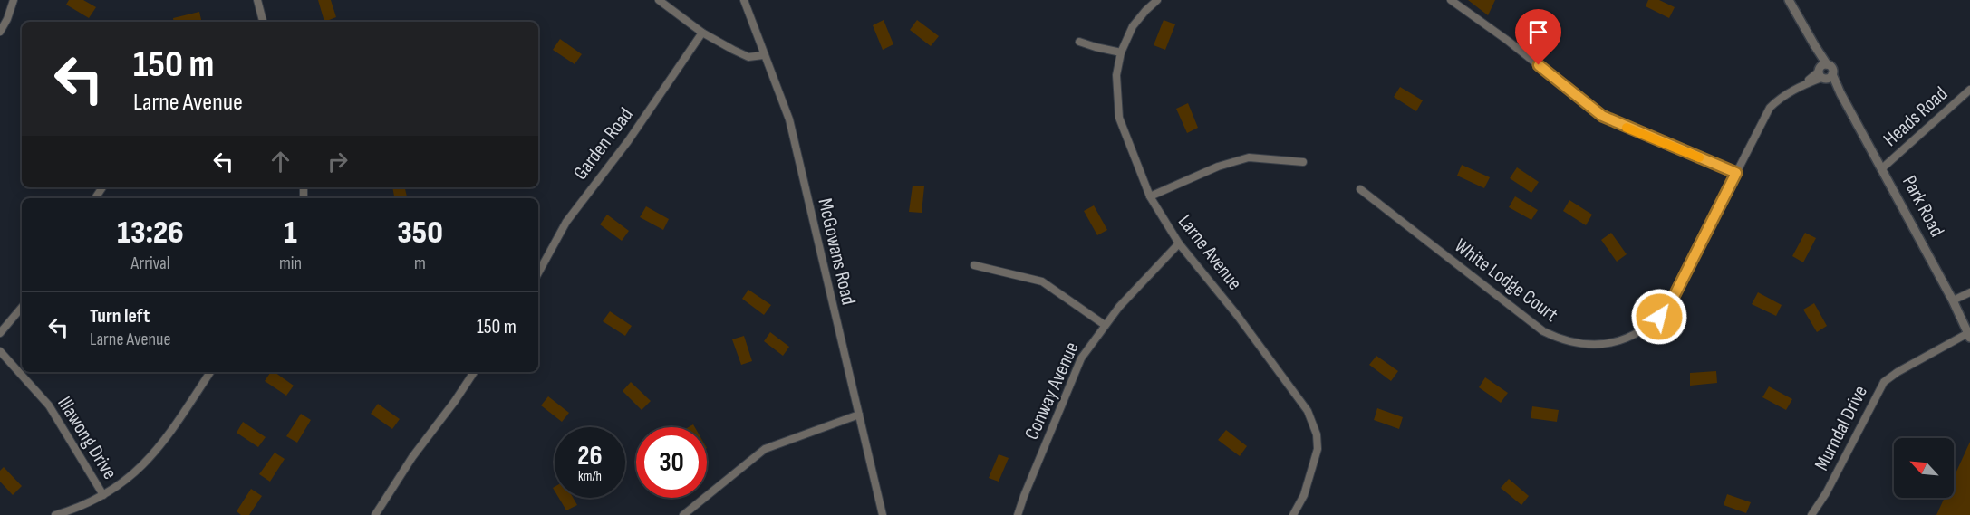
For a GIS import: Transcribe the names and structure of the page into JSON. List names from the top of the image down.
{
  "streets": {
    "street": [
      "Heads Road",
      "Garden Road",
      "Park Road",
      "McGowans Road",
      "Larne Avenue",
      "White Lodge Court",
      "Conway Avenue",
      "Murndal Drive",
      "Illawong Drive"
    ]
  },
  "crossings": [
    ["Heads Road", "Park Road"],
    ["Park Road", "White Lodge Court"],
    ["Park Road", "Murndal Drive"],
    ["Larne Avenue", "Conway Avenue"]
  ],
  "north": "top left",
  "page": {
    "turn": ["150 m", "Larne Avenue"],
    "eta": [
      "13:26",
      "Arrival",
      "1",
      "min",
      "350",
      "m"
    ],
    "list": [
      {
        "name": "Turn left",
        "note": "Larne Avenue",
        "value": "150 m"
      }
    ],
    "speed": "26 km/h",
    "limit": "30"
  }
}
